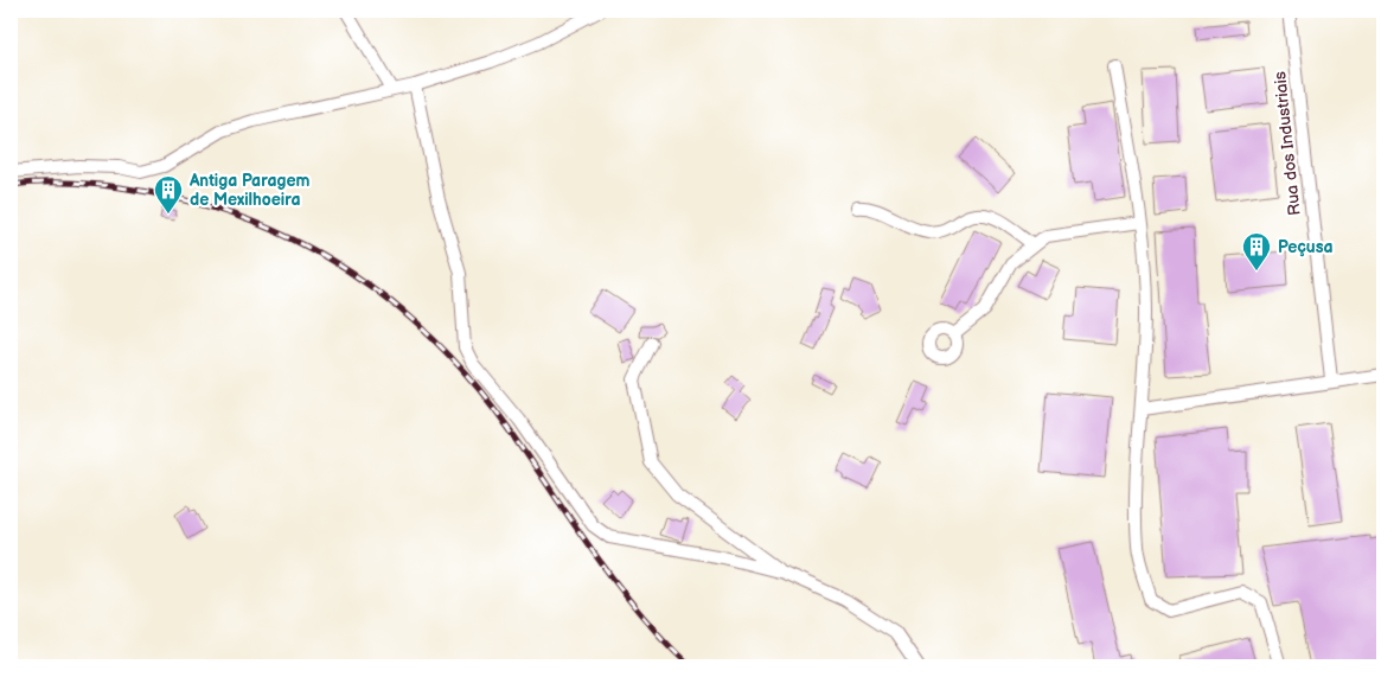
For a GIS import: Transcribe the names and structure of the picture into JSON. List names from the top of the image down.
{
  "streets": {
    "street": ["Rua dos Industriais"]
  },
  "places": {
    "building": ["Antiga Paragem de Mexilhoeira", "Peçusa"]
  }
}
